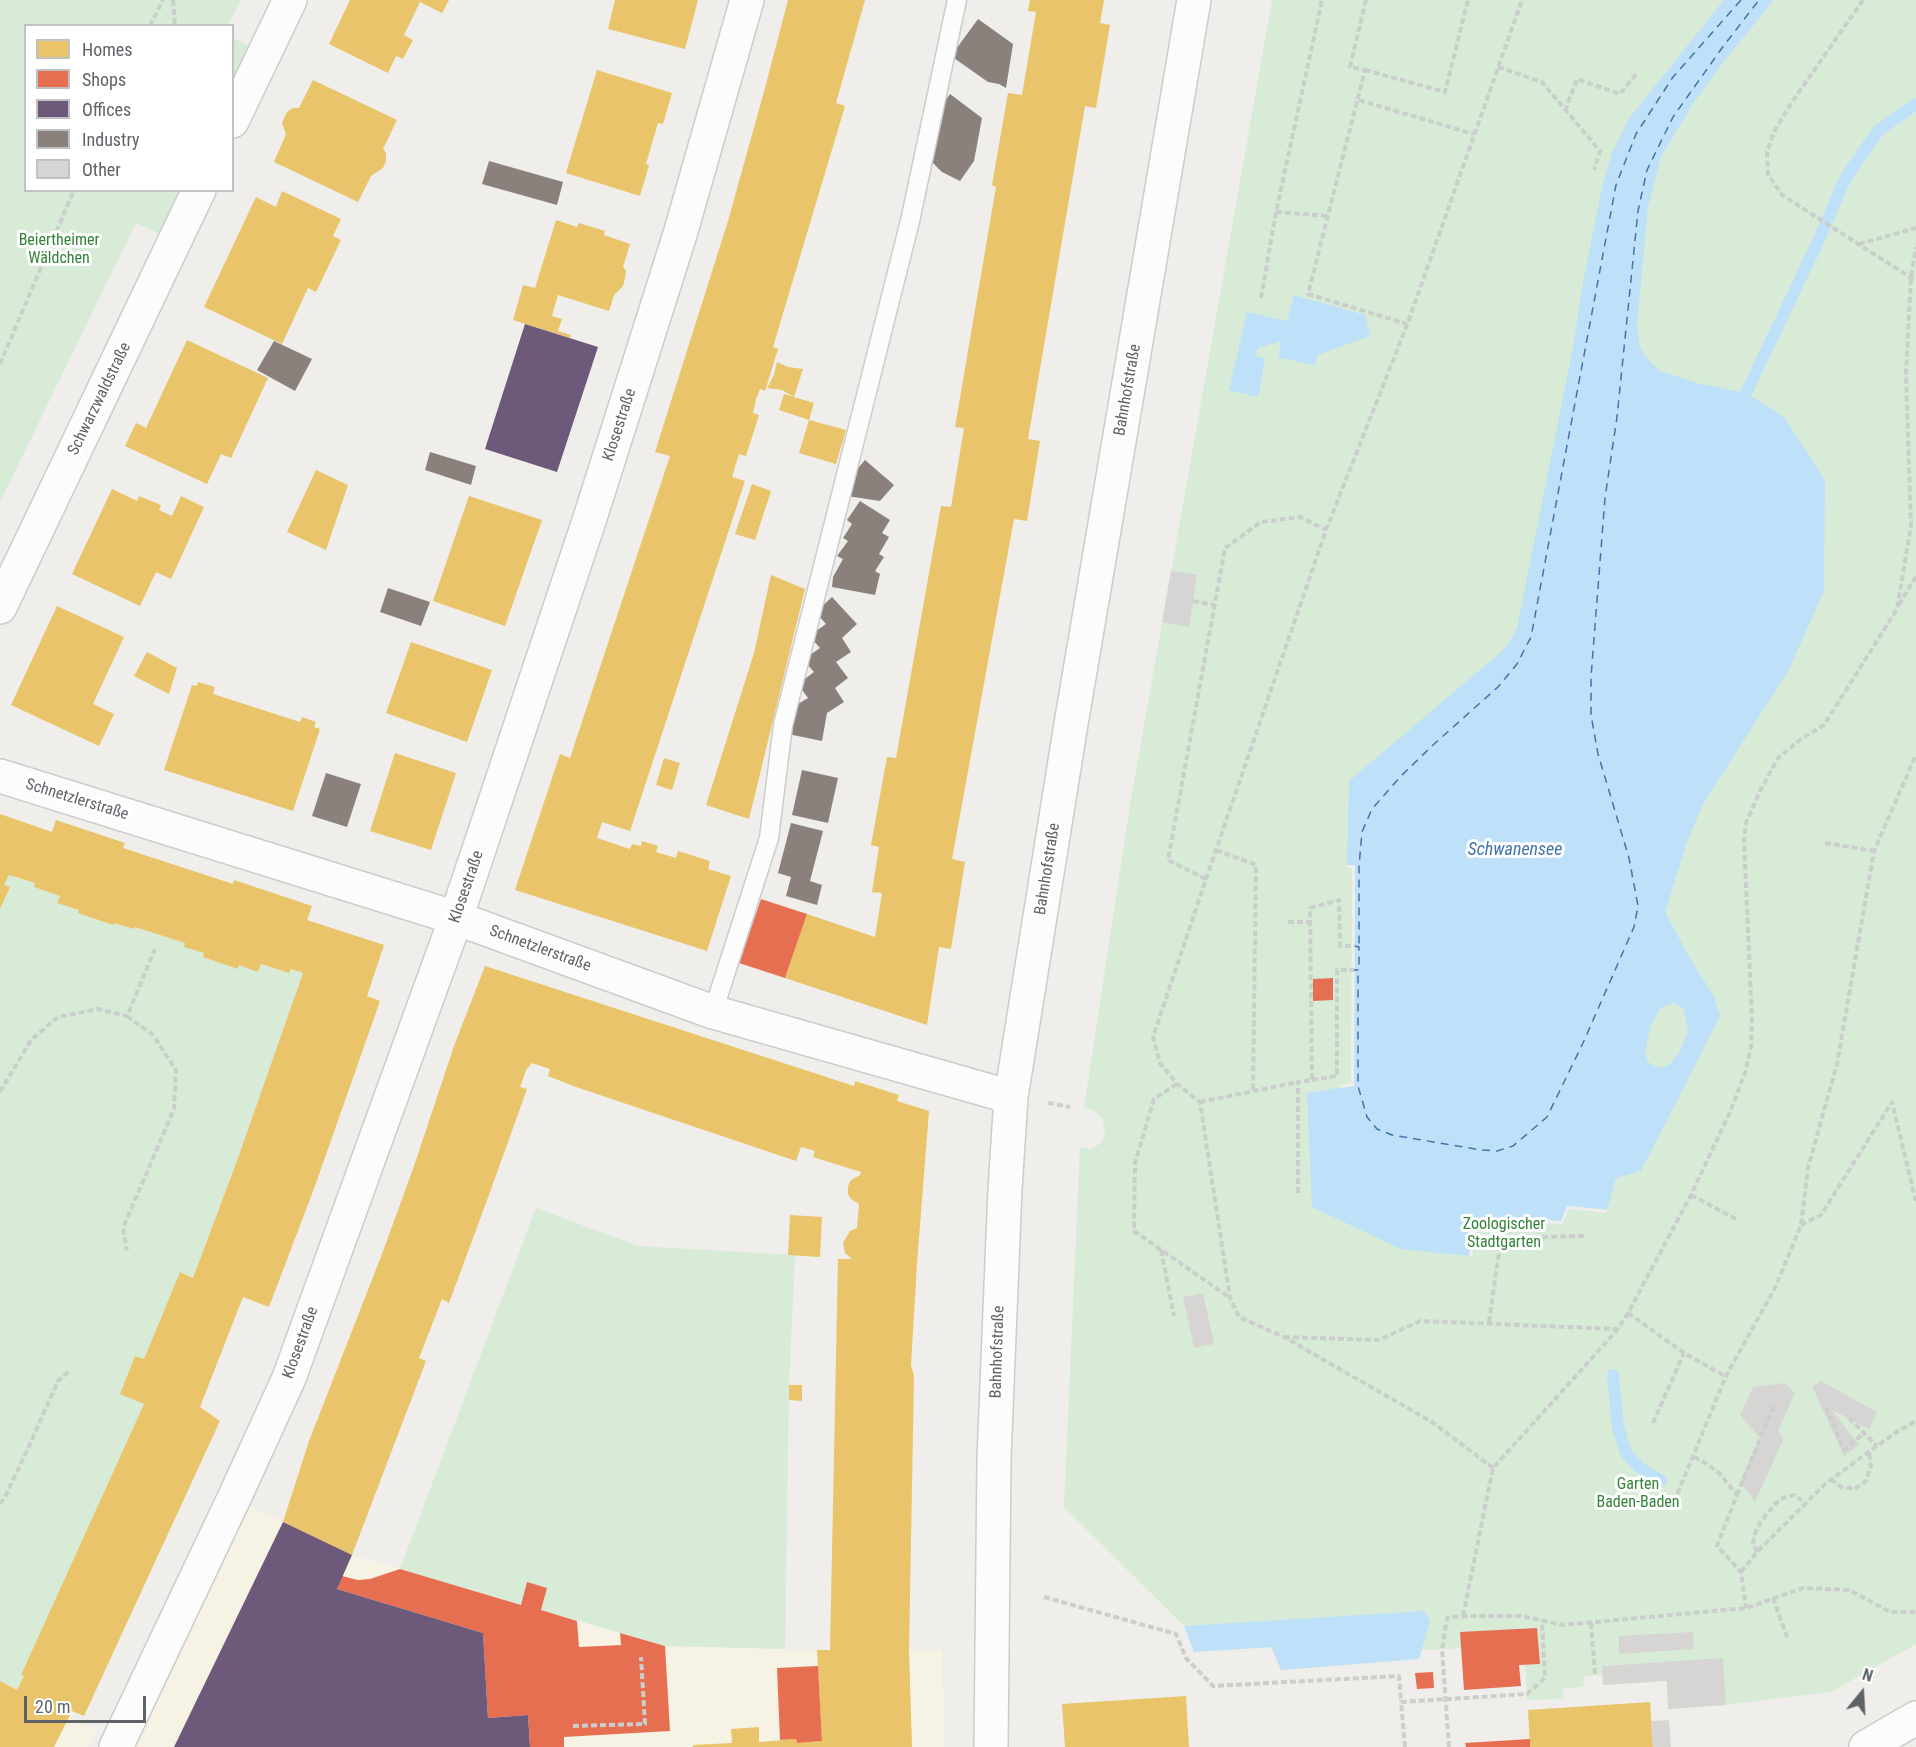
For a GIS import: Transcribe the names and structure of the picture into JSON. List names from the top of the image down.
{
  "streets": {
    "street": [
      "Bahnhofstraße",
      "Schwarzwaldstraße",
      "Klosestraße",
      "Schnetzlerstraße"
    ]
  },
  "crossings": [
    ["Bahnhofstraße", "Schnetzlerstraße"],
    ["Klosestraße", "Schnetzlerstraße"]
  ],
  "water": ["Schwanensee"],
  "parks": ["Beiertheimer Wäldchen", "Zoologischer Stadtgarten", "Garten Baden-Baden"],
  "legend": [
    "Homes",
    "Shops",
    "Offices",
    "Industry",
    "Other"
  ],
  "scale_bar": "20 m",
  "north": "top"
}
